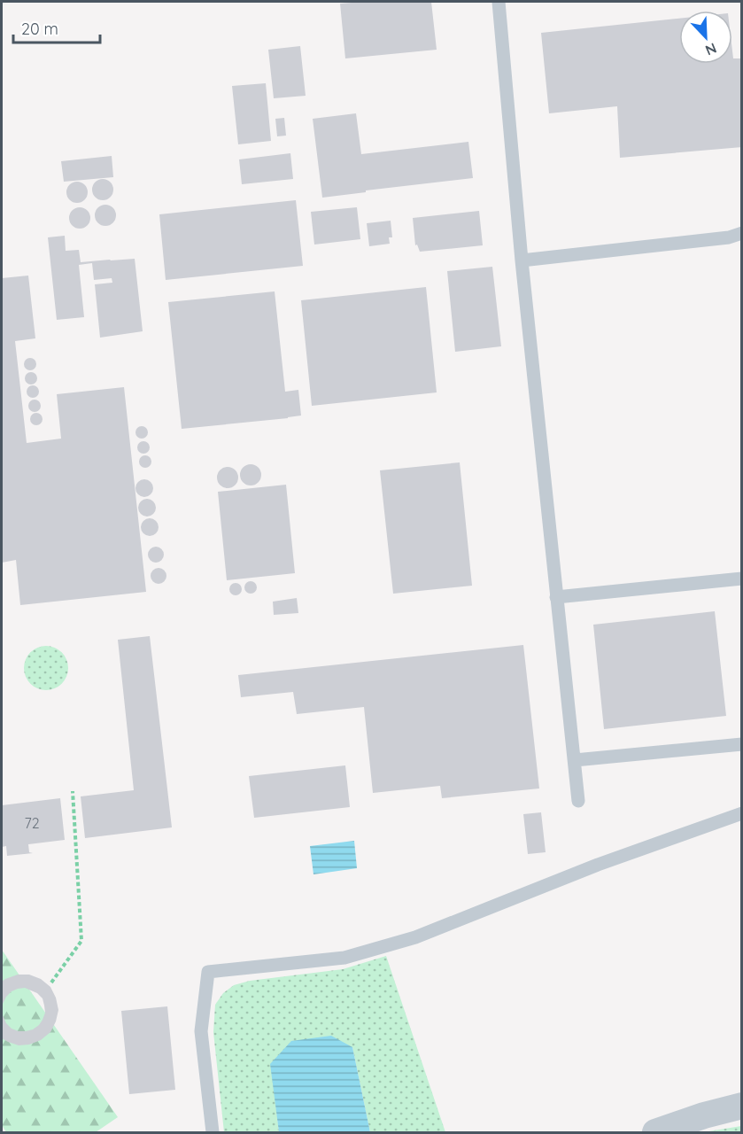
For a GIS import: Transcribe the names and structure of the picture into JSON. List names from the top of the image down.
{
  "house_numbers": ["72"],
  "scale_bar": "20 m",
  "north": "bottom right"
}
